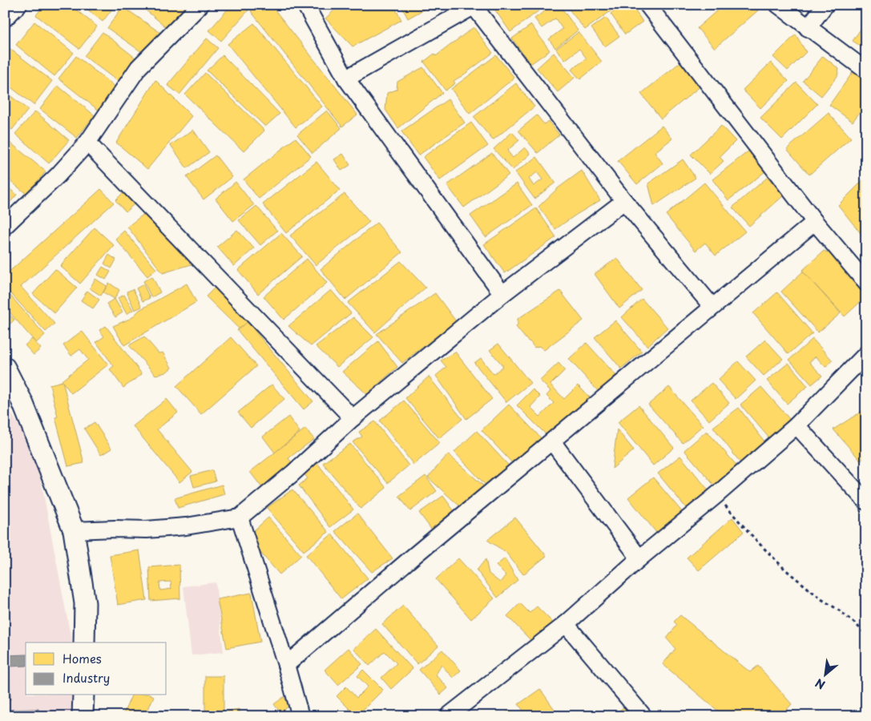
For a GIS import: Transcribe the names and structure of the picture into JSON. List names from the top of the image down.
{
  "legend": ["Homes", "Industry"],
  "north": "bottom left"
}
